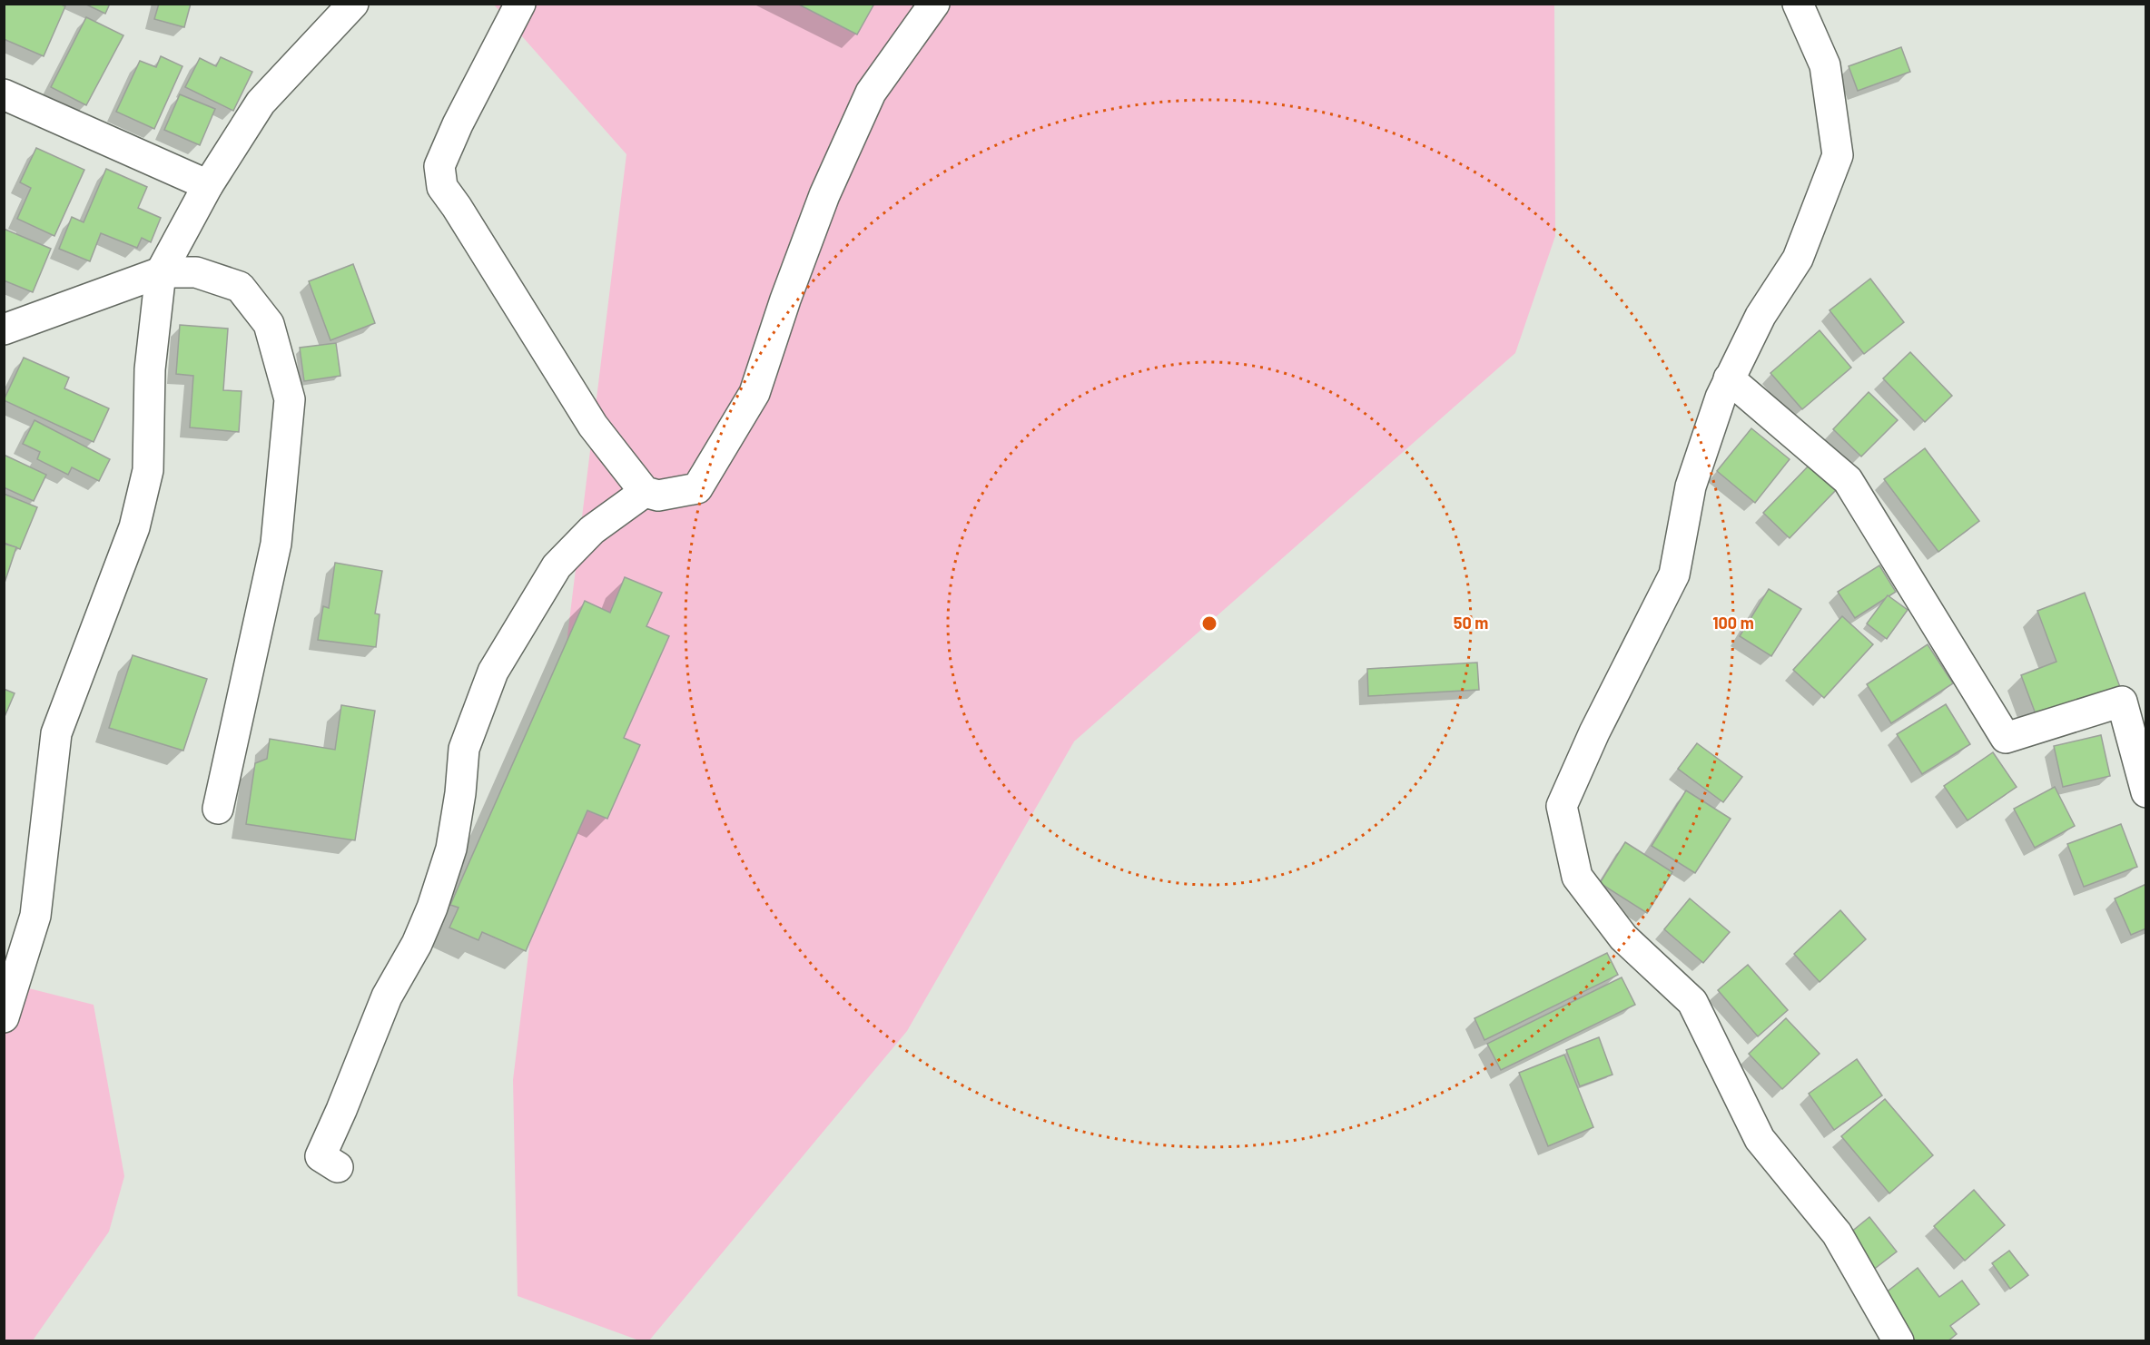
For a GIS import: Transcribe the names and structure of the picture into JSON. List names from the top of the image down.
{
  "rings": ["50 m", "100 m"]
}
